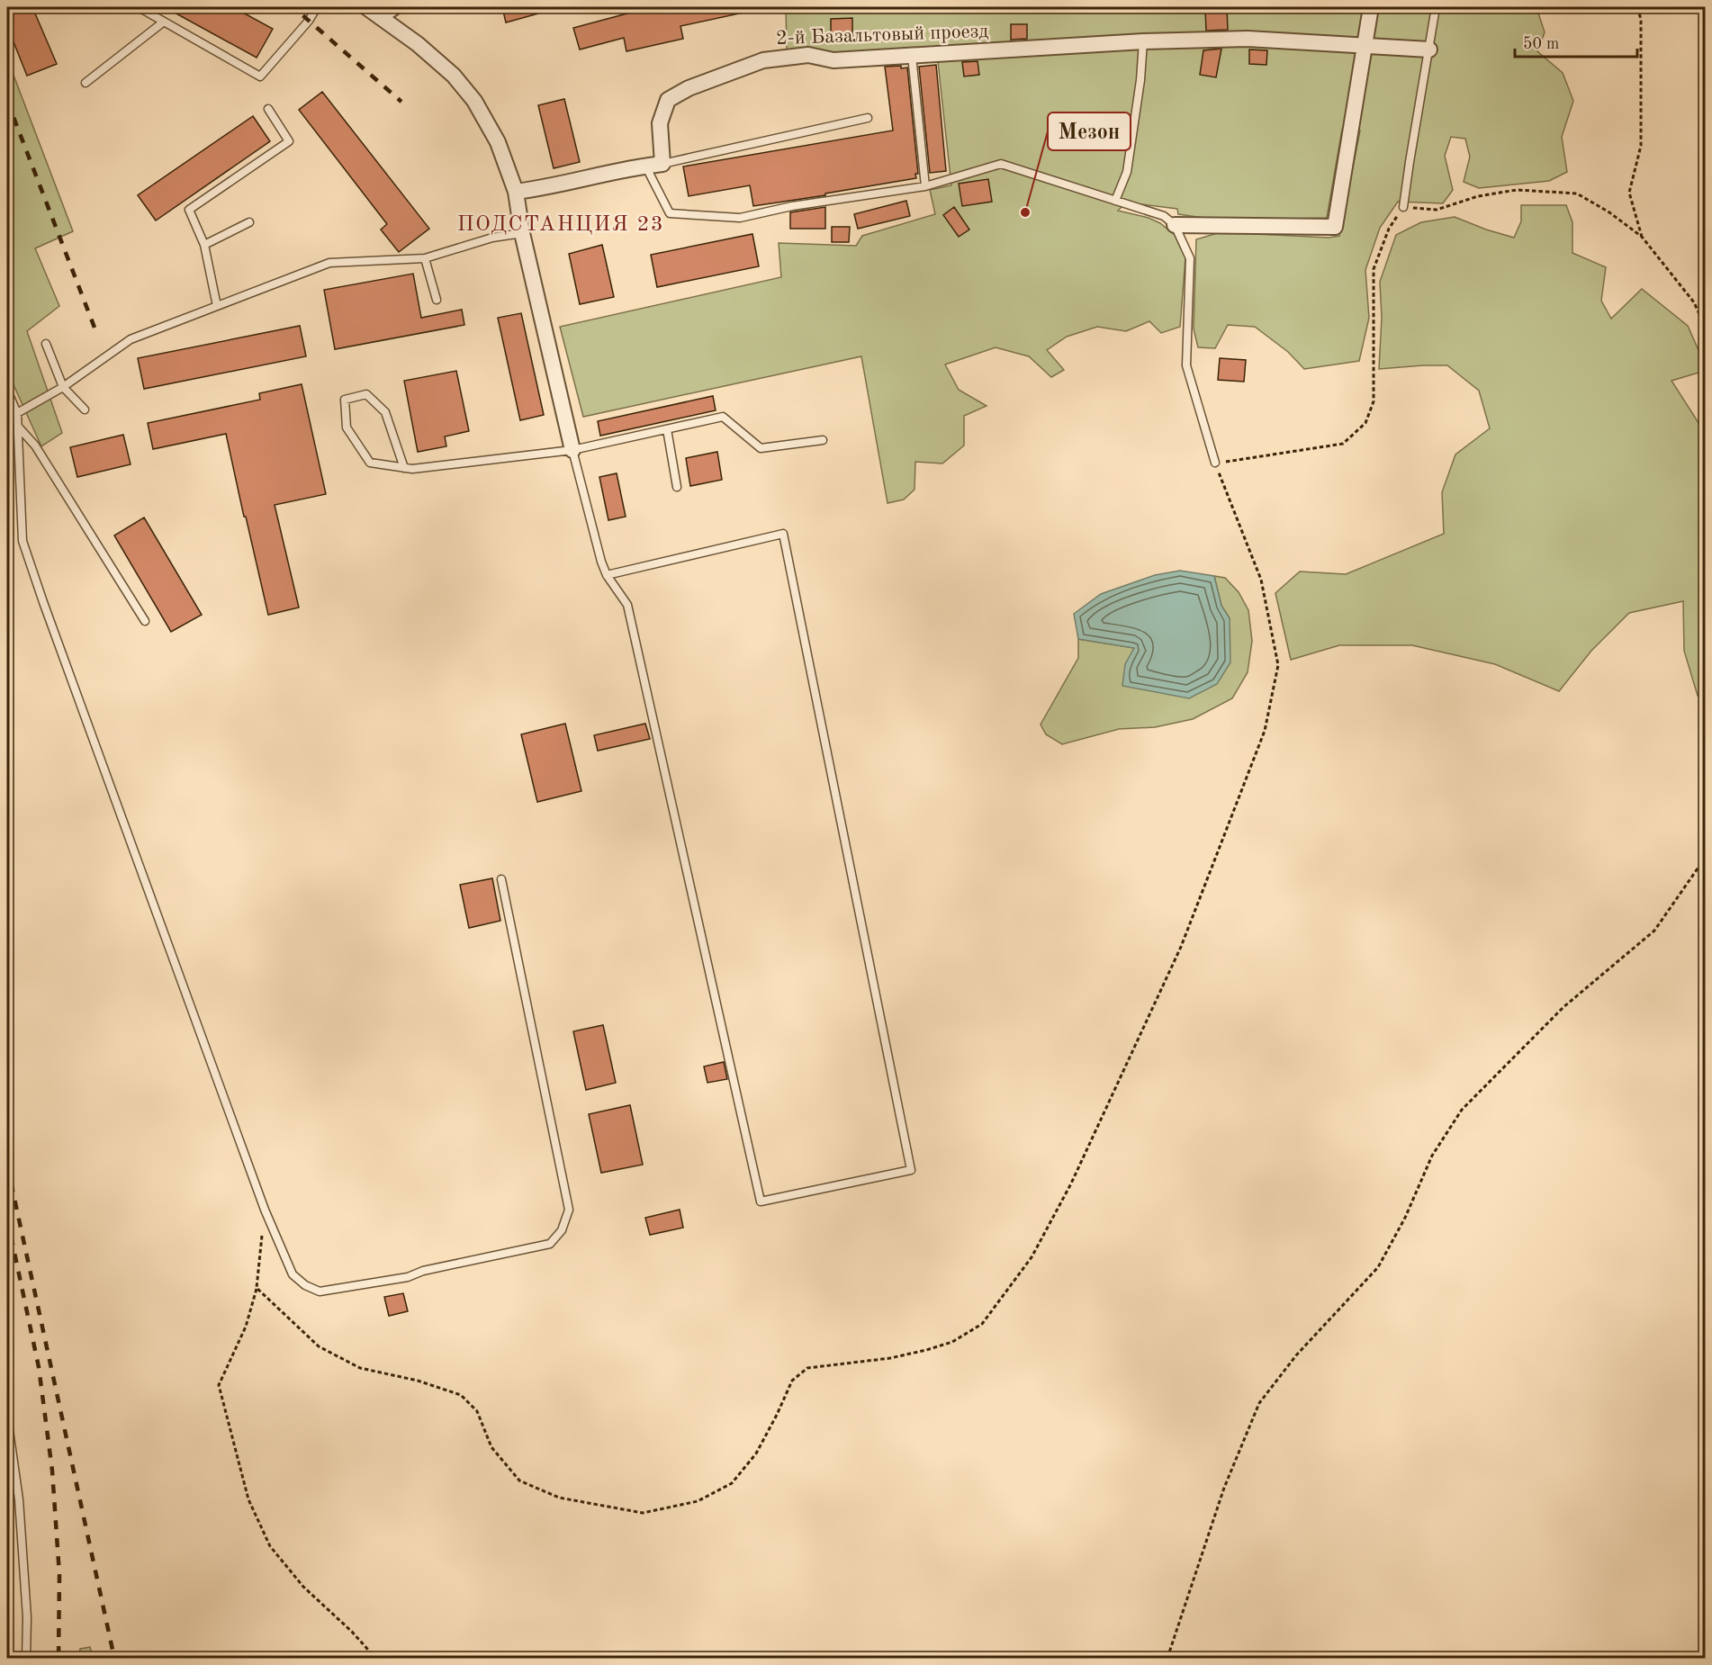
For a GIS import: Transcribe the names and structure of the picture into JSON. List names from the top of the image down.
{
  "streets": {
    "street": ["2-й Базальтовый проезд"]
  },
  "districts": ["ПОДСТАНЦИЯ 23"],
  "places": ["Мезон"],
  "scale_bar": "50 m"
}
